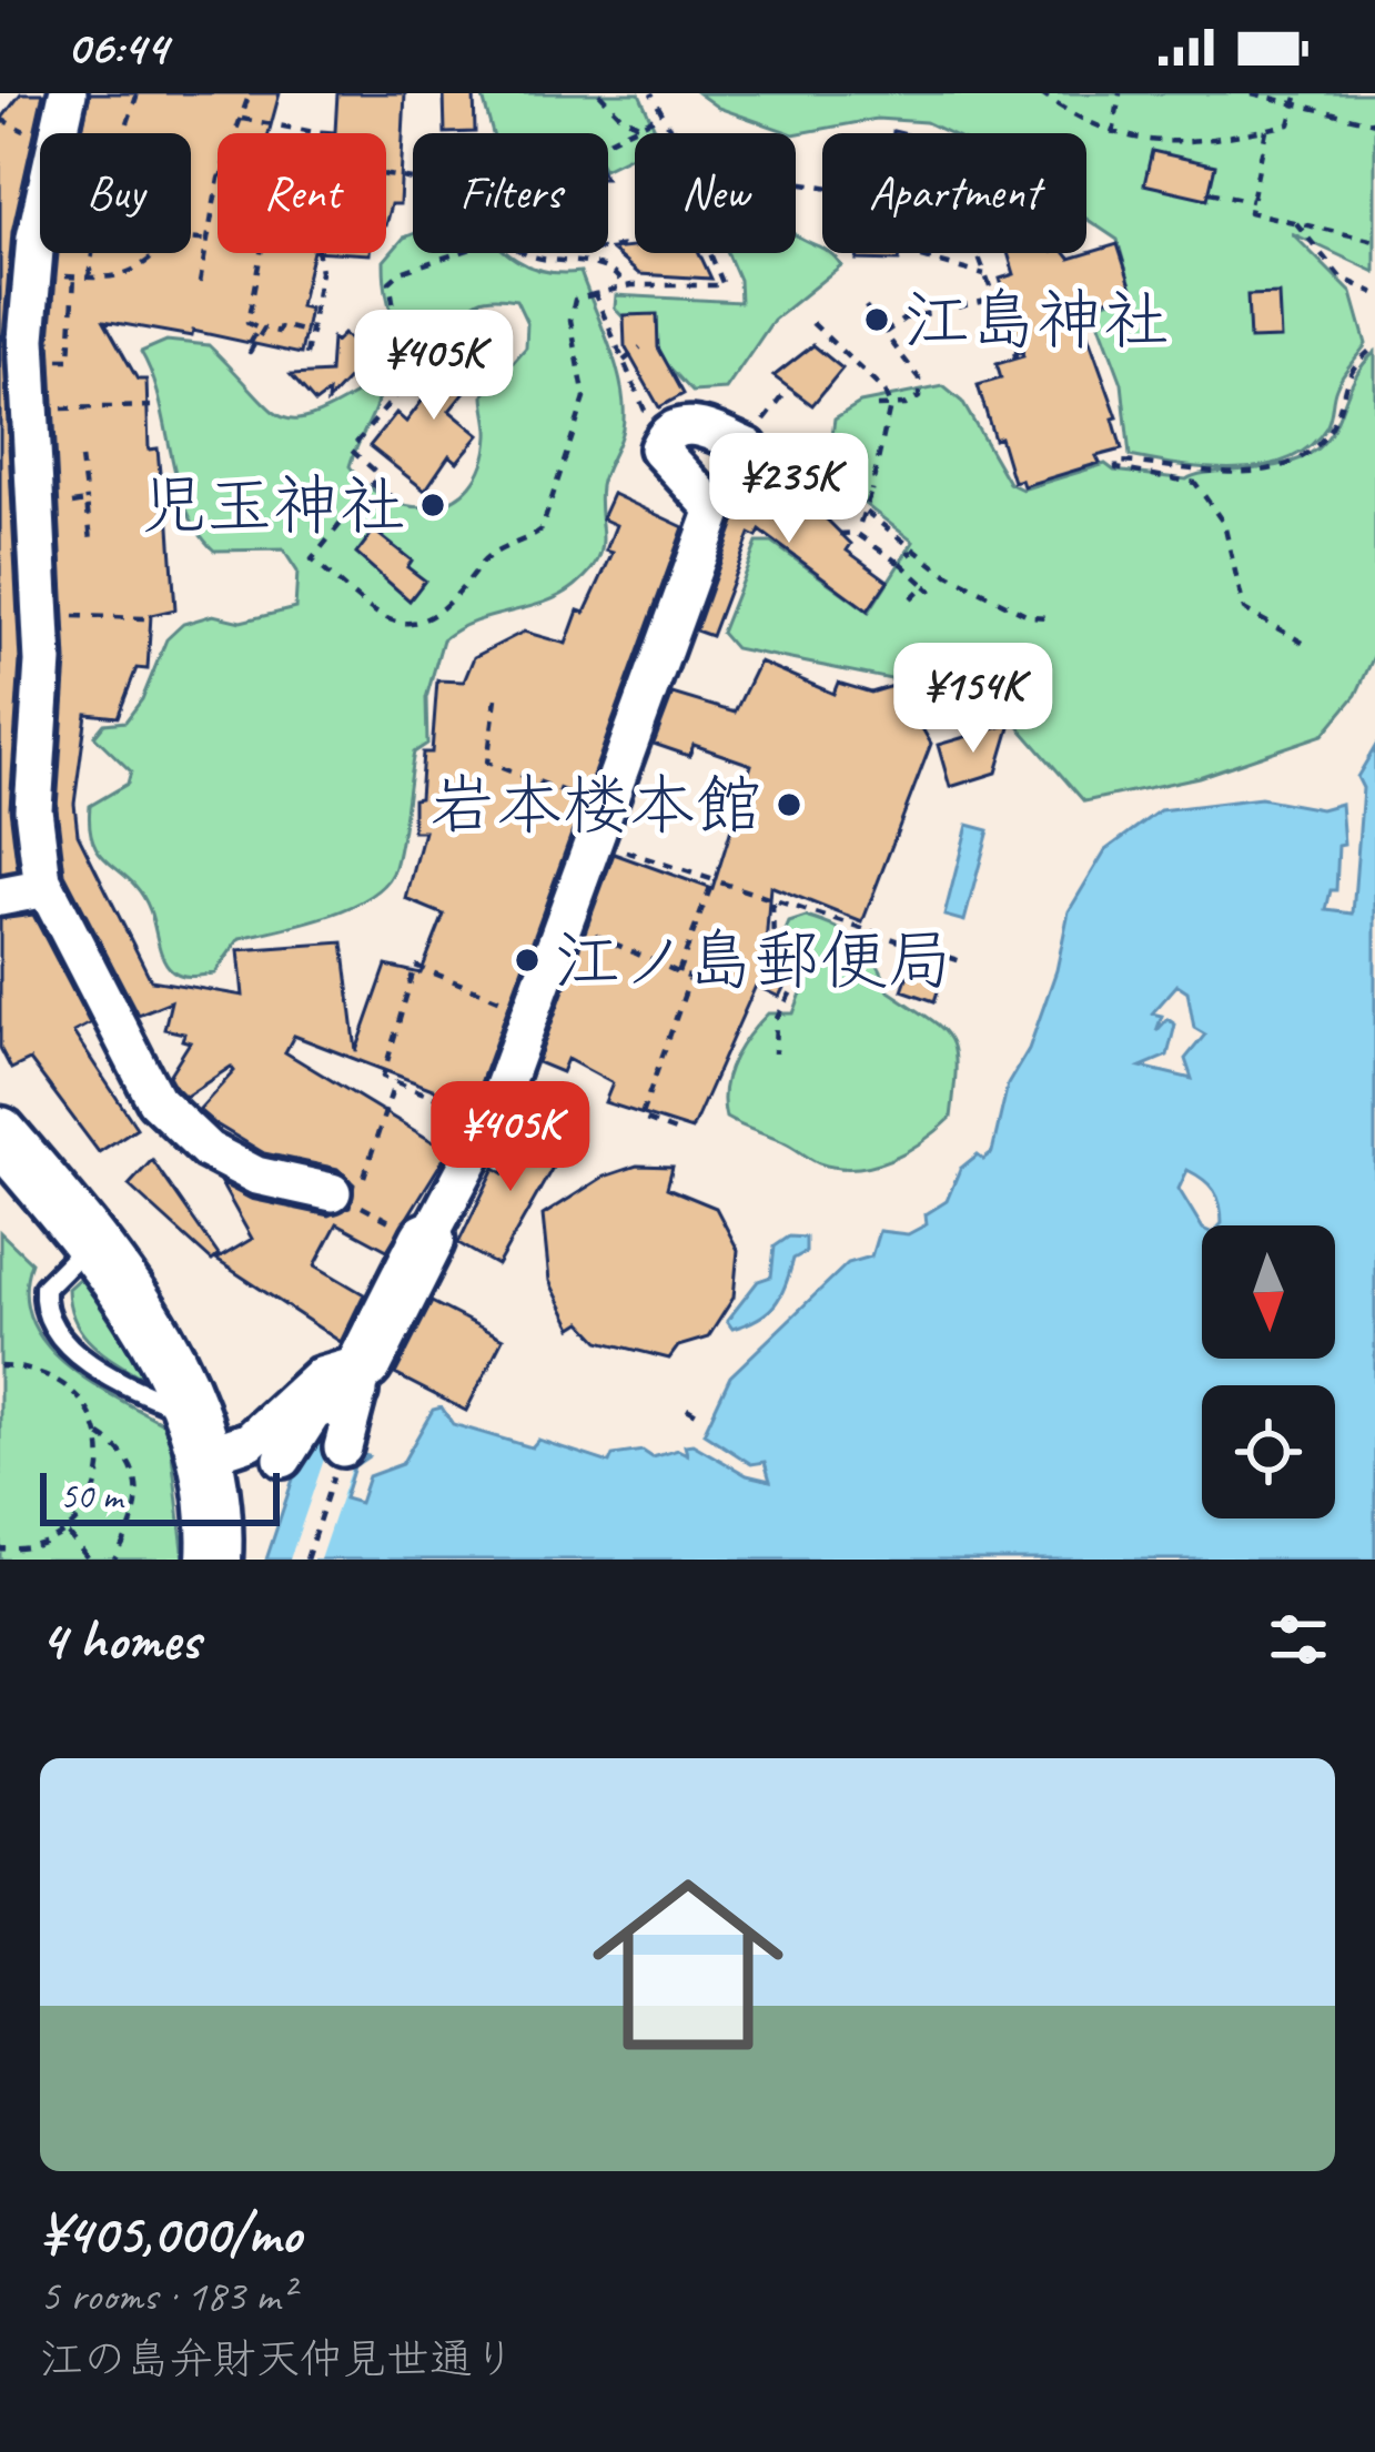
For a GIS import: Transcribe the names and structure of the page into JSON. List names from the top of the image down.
{
  "places": [
    "江島神社",
    "児玉神社",
    "岩本楼本館",
    "江ノ島郵便局"
  ],
  "scale_bar": "50 m",
  "north": "bottom",
  "page": {
    "status": "06:44",
    "chip": [
      "Buy",
      "Rent",
      "Filters",
      "New",
      "Apartment"
    ],
    "price": [
      "¥405K",
      "¥235K",
      "¥154K",
      "¥405K"
    ],
    "scale": "50 m",
    "heading": "4 homes",
    "list": [
      {
        "name": "¥405,000/mo",
        "note": "5 rooms · 183 m² · 江の島弁財天仲見世通り"
      }
    ]
  }
}
